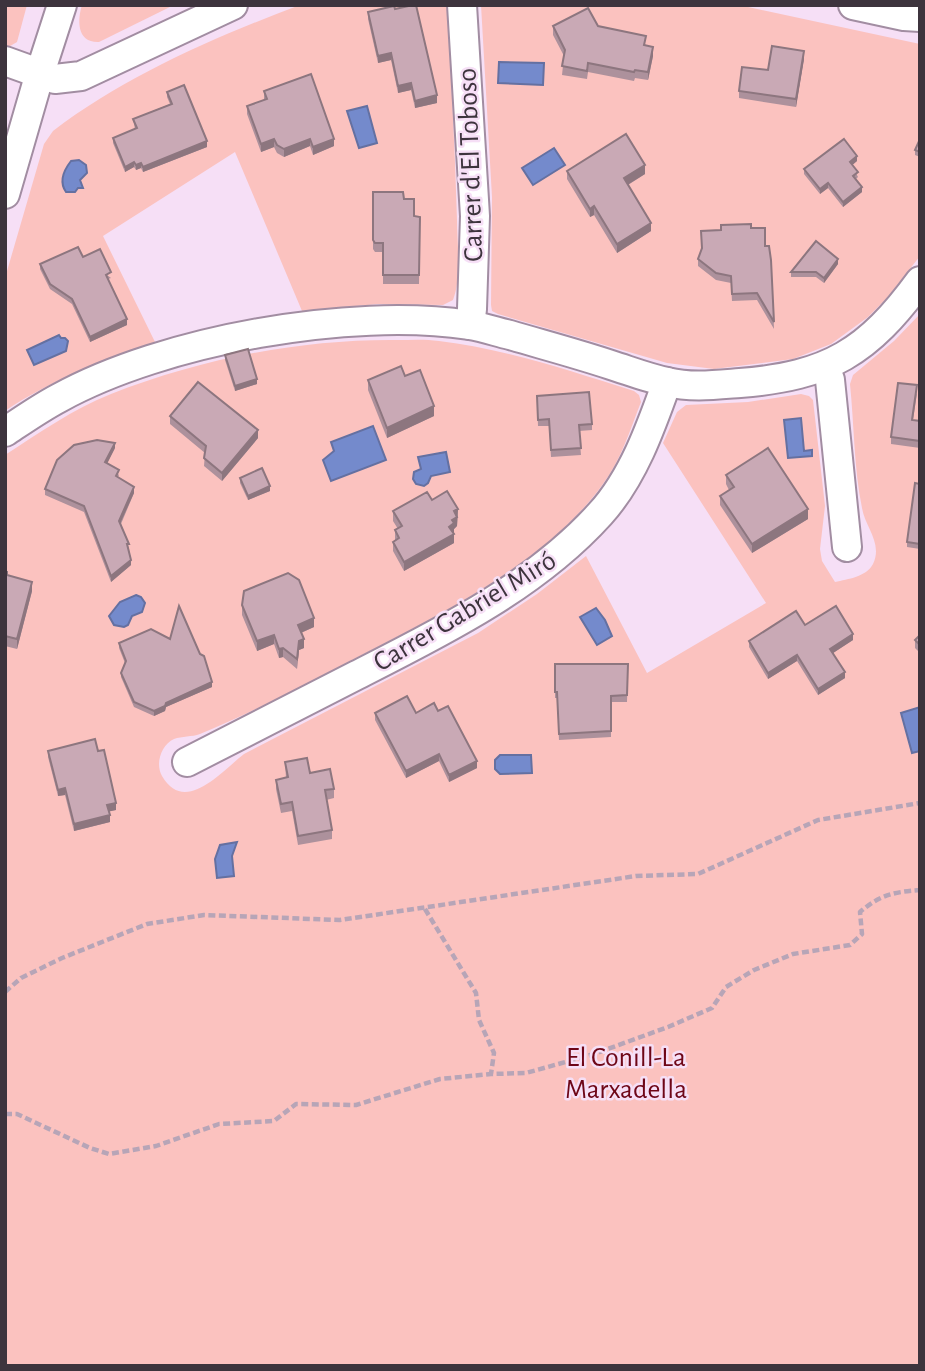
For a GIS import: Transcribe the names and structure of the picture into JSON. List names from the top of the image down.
{
  "streets": {
    "street": ["Carrer d'El Toboso", "Carrer Gabriel Miró"]
  },
  "parks": ["El Conill-La Marxadella"]
}
